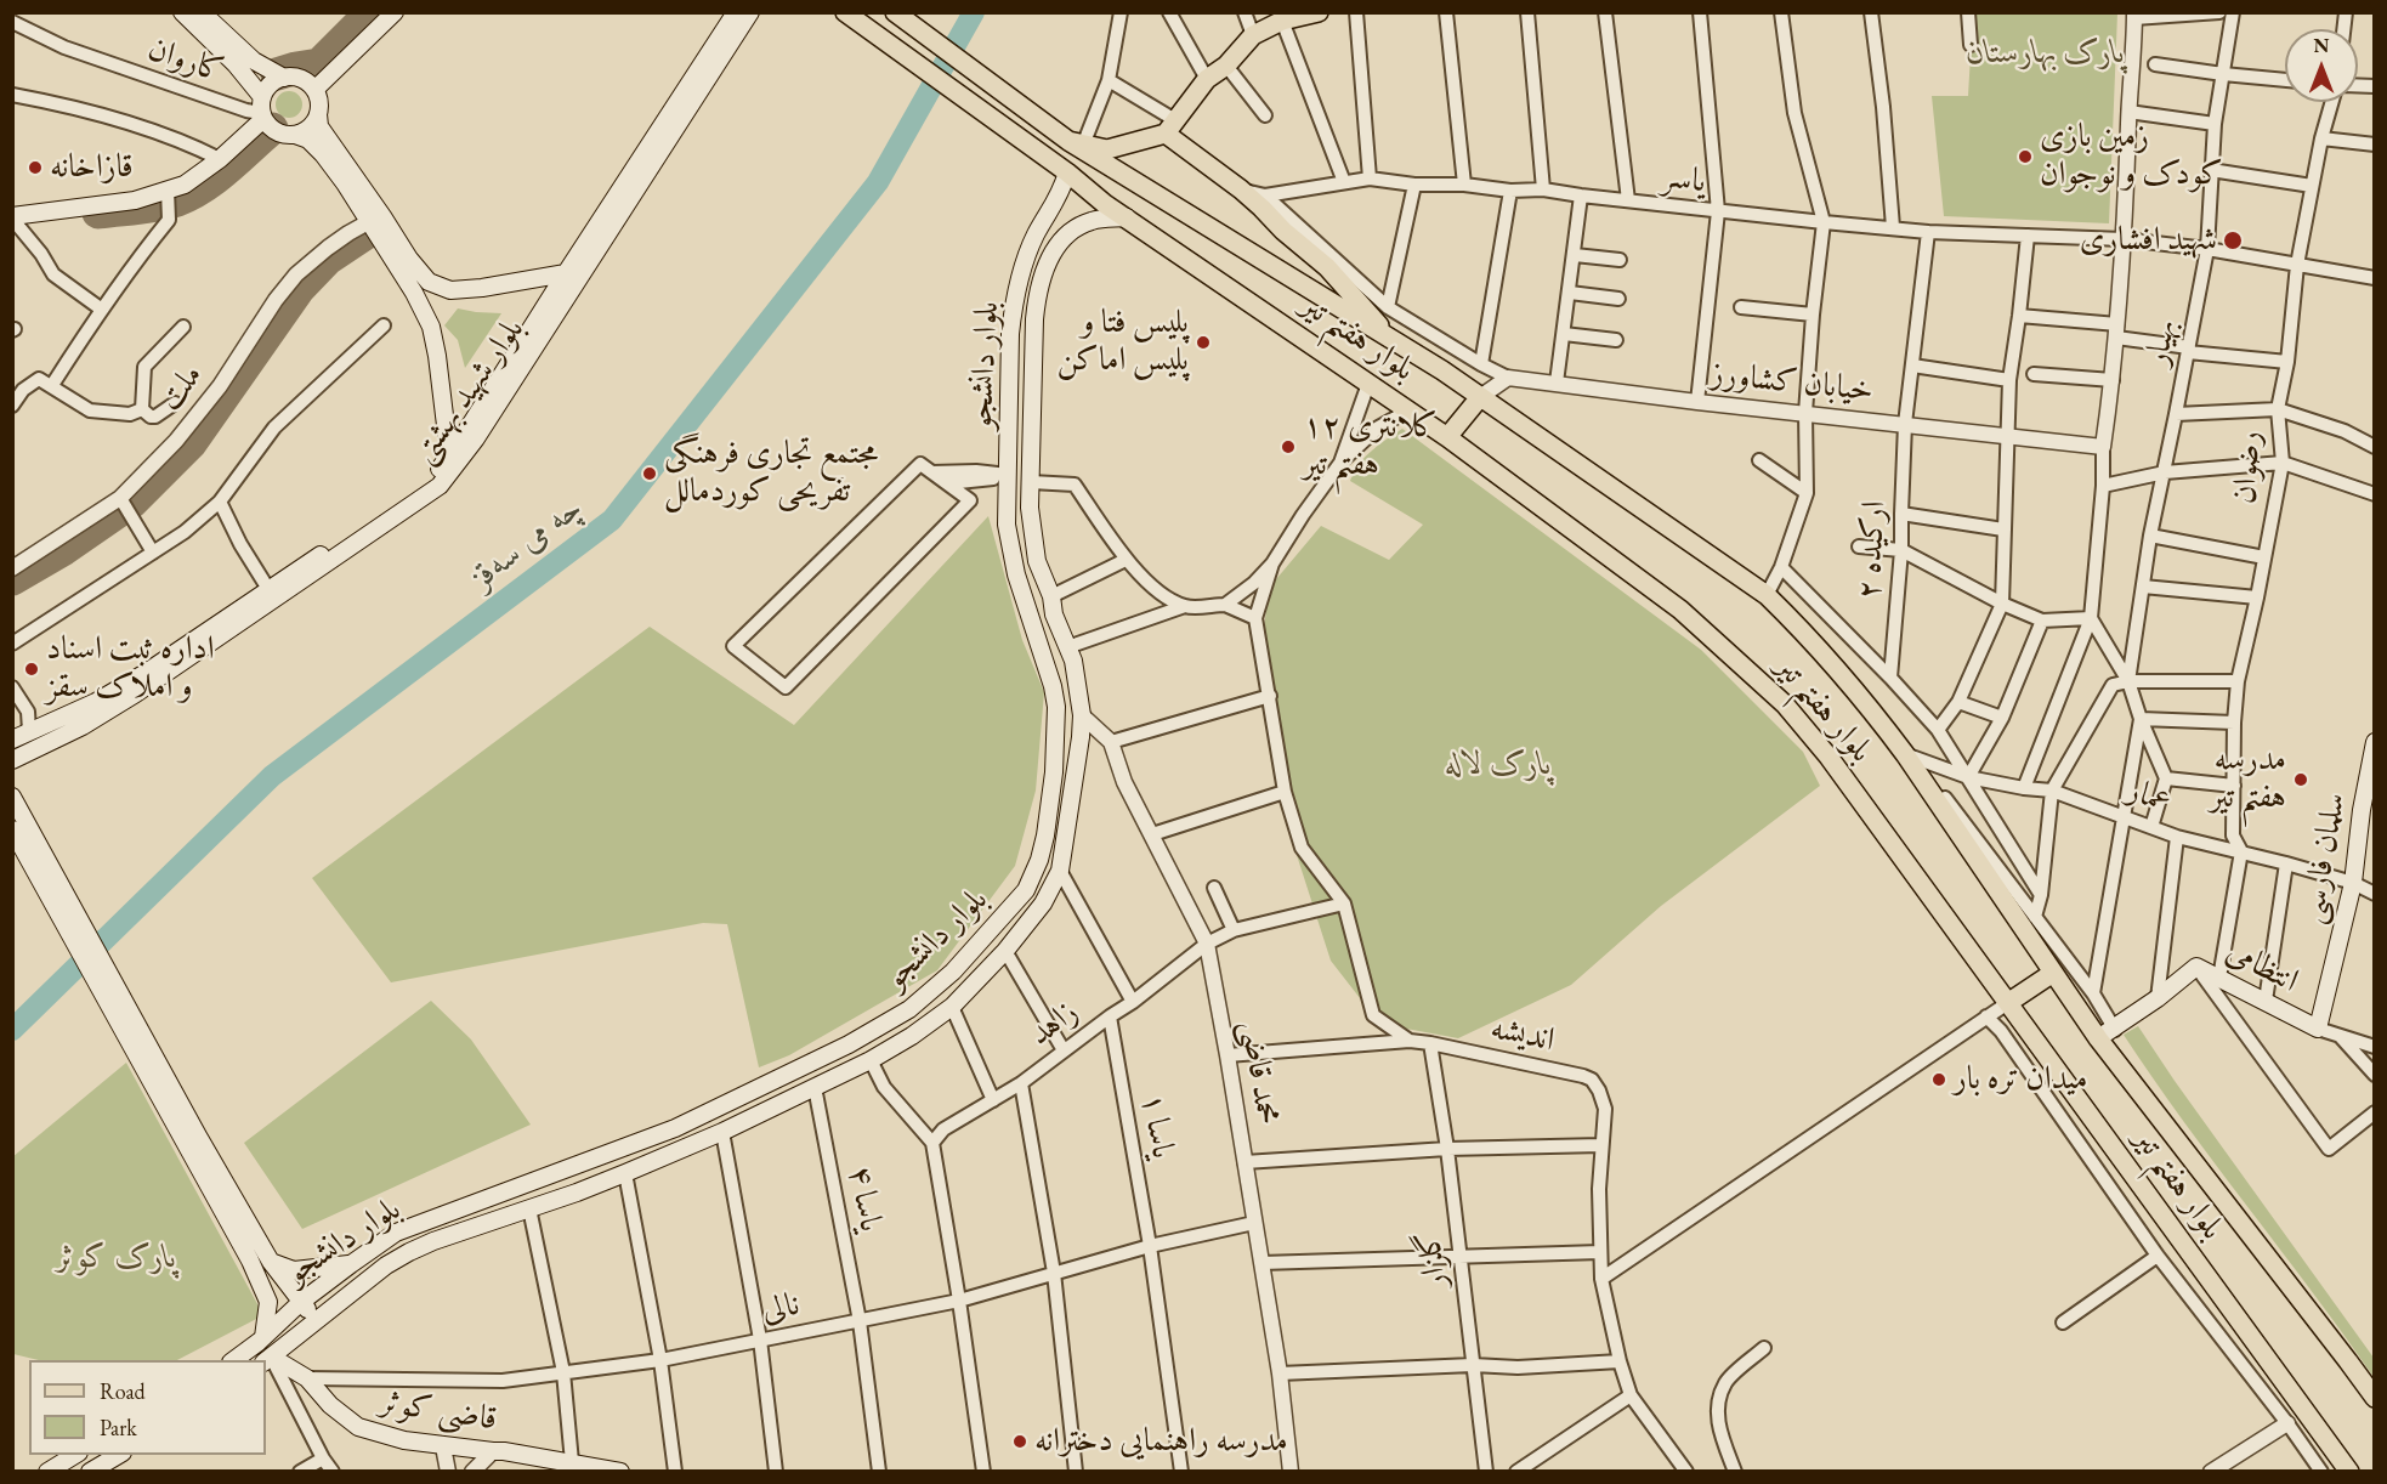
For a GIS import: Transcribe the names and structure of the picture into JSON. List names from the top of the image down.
{
  "streets": {
    "main road": [
      "بلوار هفتم تیر",
      "بلوار دانشجو",
      "بلوار شهید بهشتی",
      "سلمان فارسی",
      "انتظامی",
      "قاضی کوثر"
    ],
    "street": [
      "کاروان",
      "یاسر",
      "بهیار",
      "خیابان کشاورز",
      "ملت",
      "رضوان",
      "ارکیده ۲",
      "عمار",
      "زاهد",
      "اندیشه",
      "محمد قاضی",
      "یاسا ۱",
      "یاسا ۴",
      "گلزار",
      "نالی"
    ]
  },
  "crossings": [
    ["یاسر", "بهیار"],
    ["یاسر", "رضوان"],
    ["یاسر", "ارکیده ۲"],
    ["بلوار هفتم تیر", "بلوار دانشجو"],
    ["بلوار هفتم تیر", "عمار"],
    ["بلوار هفتم تیر", "انتظامی"],
    ["بلوار دانشجو", "محمد قاضی"],
    ["بلوار دانشجو", "یاسا ۴"],
    ["بلوار دانشجو", "قاضی کوثر"],
    ["خیابان کشاورز", "ارکیده ۲"],
    ["رضوان", "عمار"],
    ["عمار", "سلمان فارسی"],
    ["سلمان فارسی", "انتظامی"],
    ["زاهد", "اندیشه"],
    ["زاهد", "محمد قاضی"],
    ["زاهد", "یاسا ۱"],
    ["اندیشه", "گلزار"],
    ["محمد قاضی", "نالی"],
    ["یاسا ۱", "نالی"],
    ["یاسا ۴", "نالی"],
    ["نالی", "قاضی کوثر"]
  ],
  "water": ["چە می سەقز"],
  "parks": ["پارک بهارستان", "پارک لاله", "پارک کوثر"],
  "places": [
    "زمین بازی کودک و نوجوان",
    "قازاخانه",
    "شهید افشاری",
    "پلیس فتا و پلیس اماکن",
    "کلانتری ۱۲ هفتم تیر",
    "مجتمع تجاری فرهنگی تفریحی کوردمالل",
    "اداره ثبت اسناد و املاک سقز",
    "مدرسه هفتم تیر",
    "میدان تره بار",
    "مدرسه راهنمایی دخترانه"
  ],
  "legend": ["Road", "Park"],
  "north": "top"
}
